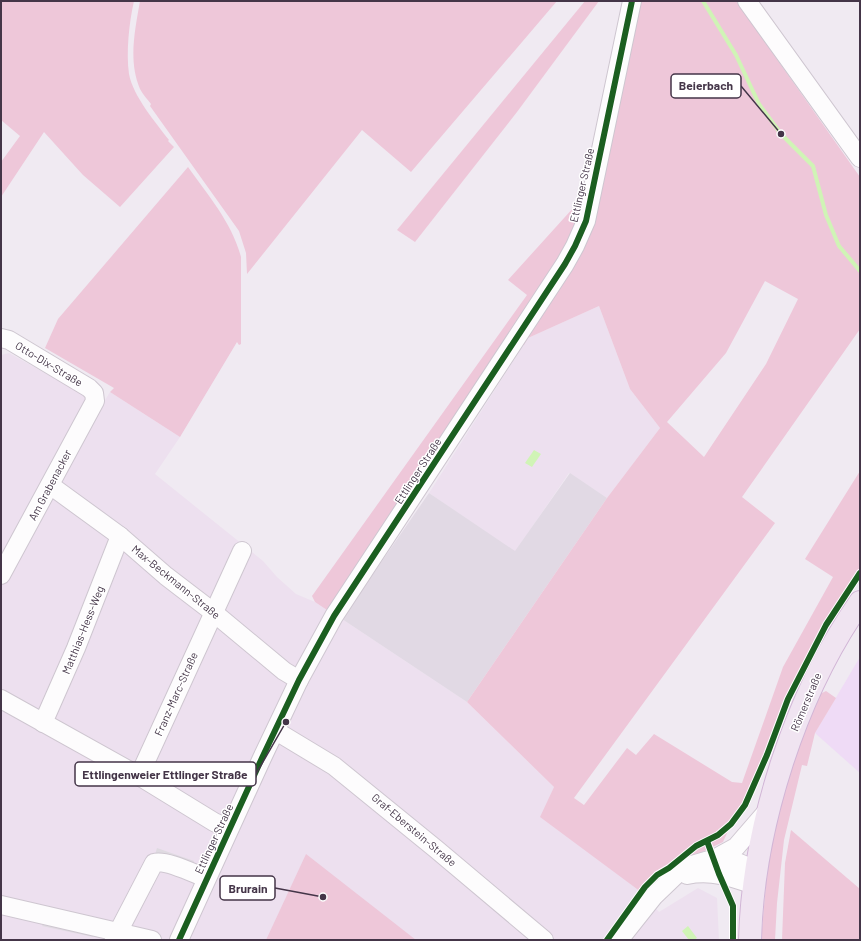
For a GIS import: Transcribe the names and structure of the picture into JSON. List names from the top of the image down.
{
  "streets": {
    "main road": ["Römerstraße"],
    "street": [
      "Ettlinger Straße",
      "Otto-Dix-Straße",
      "Am Grabenacker",
      "Max-Beckmann-Straße",
      "Matthias-Hess-Weg",
      "Franz-Marc-Straße",
      "Graf-Eberstein-Straße"
    ]
  },
  "crossings": [
    ["Ettlinger Straße", "Max-Beckmann-Straße"],
    ["Ettlinger Straße", "Graf-Eberstein-Straße"],
    ["Otto-Dix-Straße", "Am Grabenacker"],
    ["Am Grabenacker", "Max-Beckmann-Straße"],
    ["Max-Beckmann-Straße", "Matthias-Hess-Weg"],
    ["Max-Beckmann-Straße", "Franz-Marc-Straße"]
  ],
  "places": ["Beierbach", "Ettlingenweier Ettlinger Straße", "Brurain"]
}
